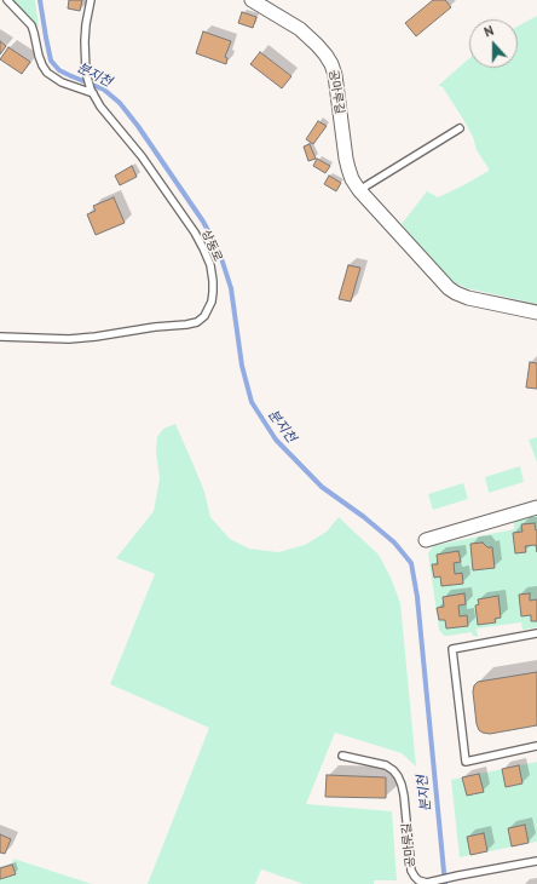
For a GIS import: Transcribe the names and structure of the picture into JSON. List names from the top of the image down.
{
  "streets": {
    "street": ["공마루길"],
    "lane": ["상동로"]
  },
  "water": ["분지천"],
  "north": "top"
}
